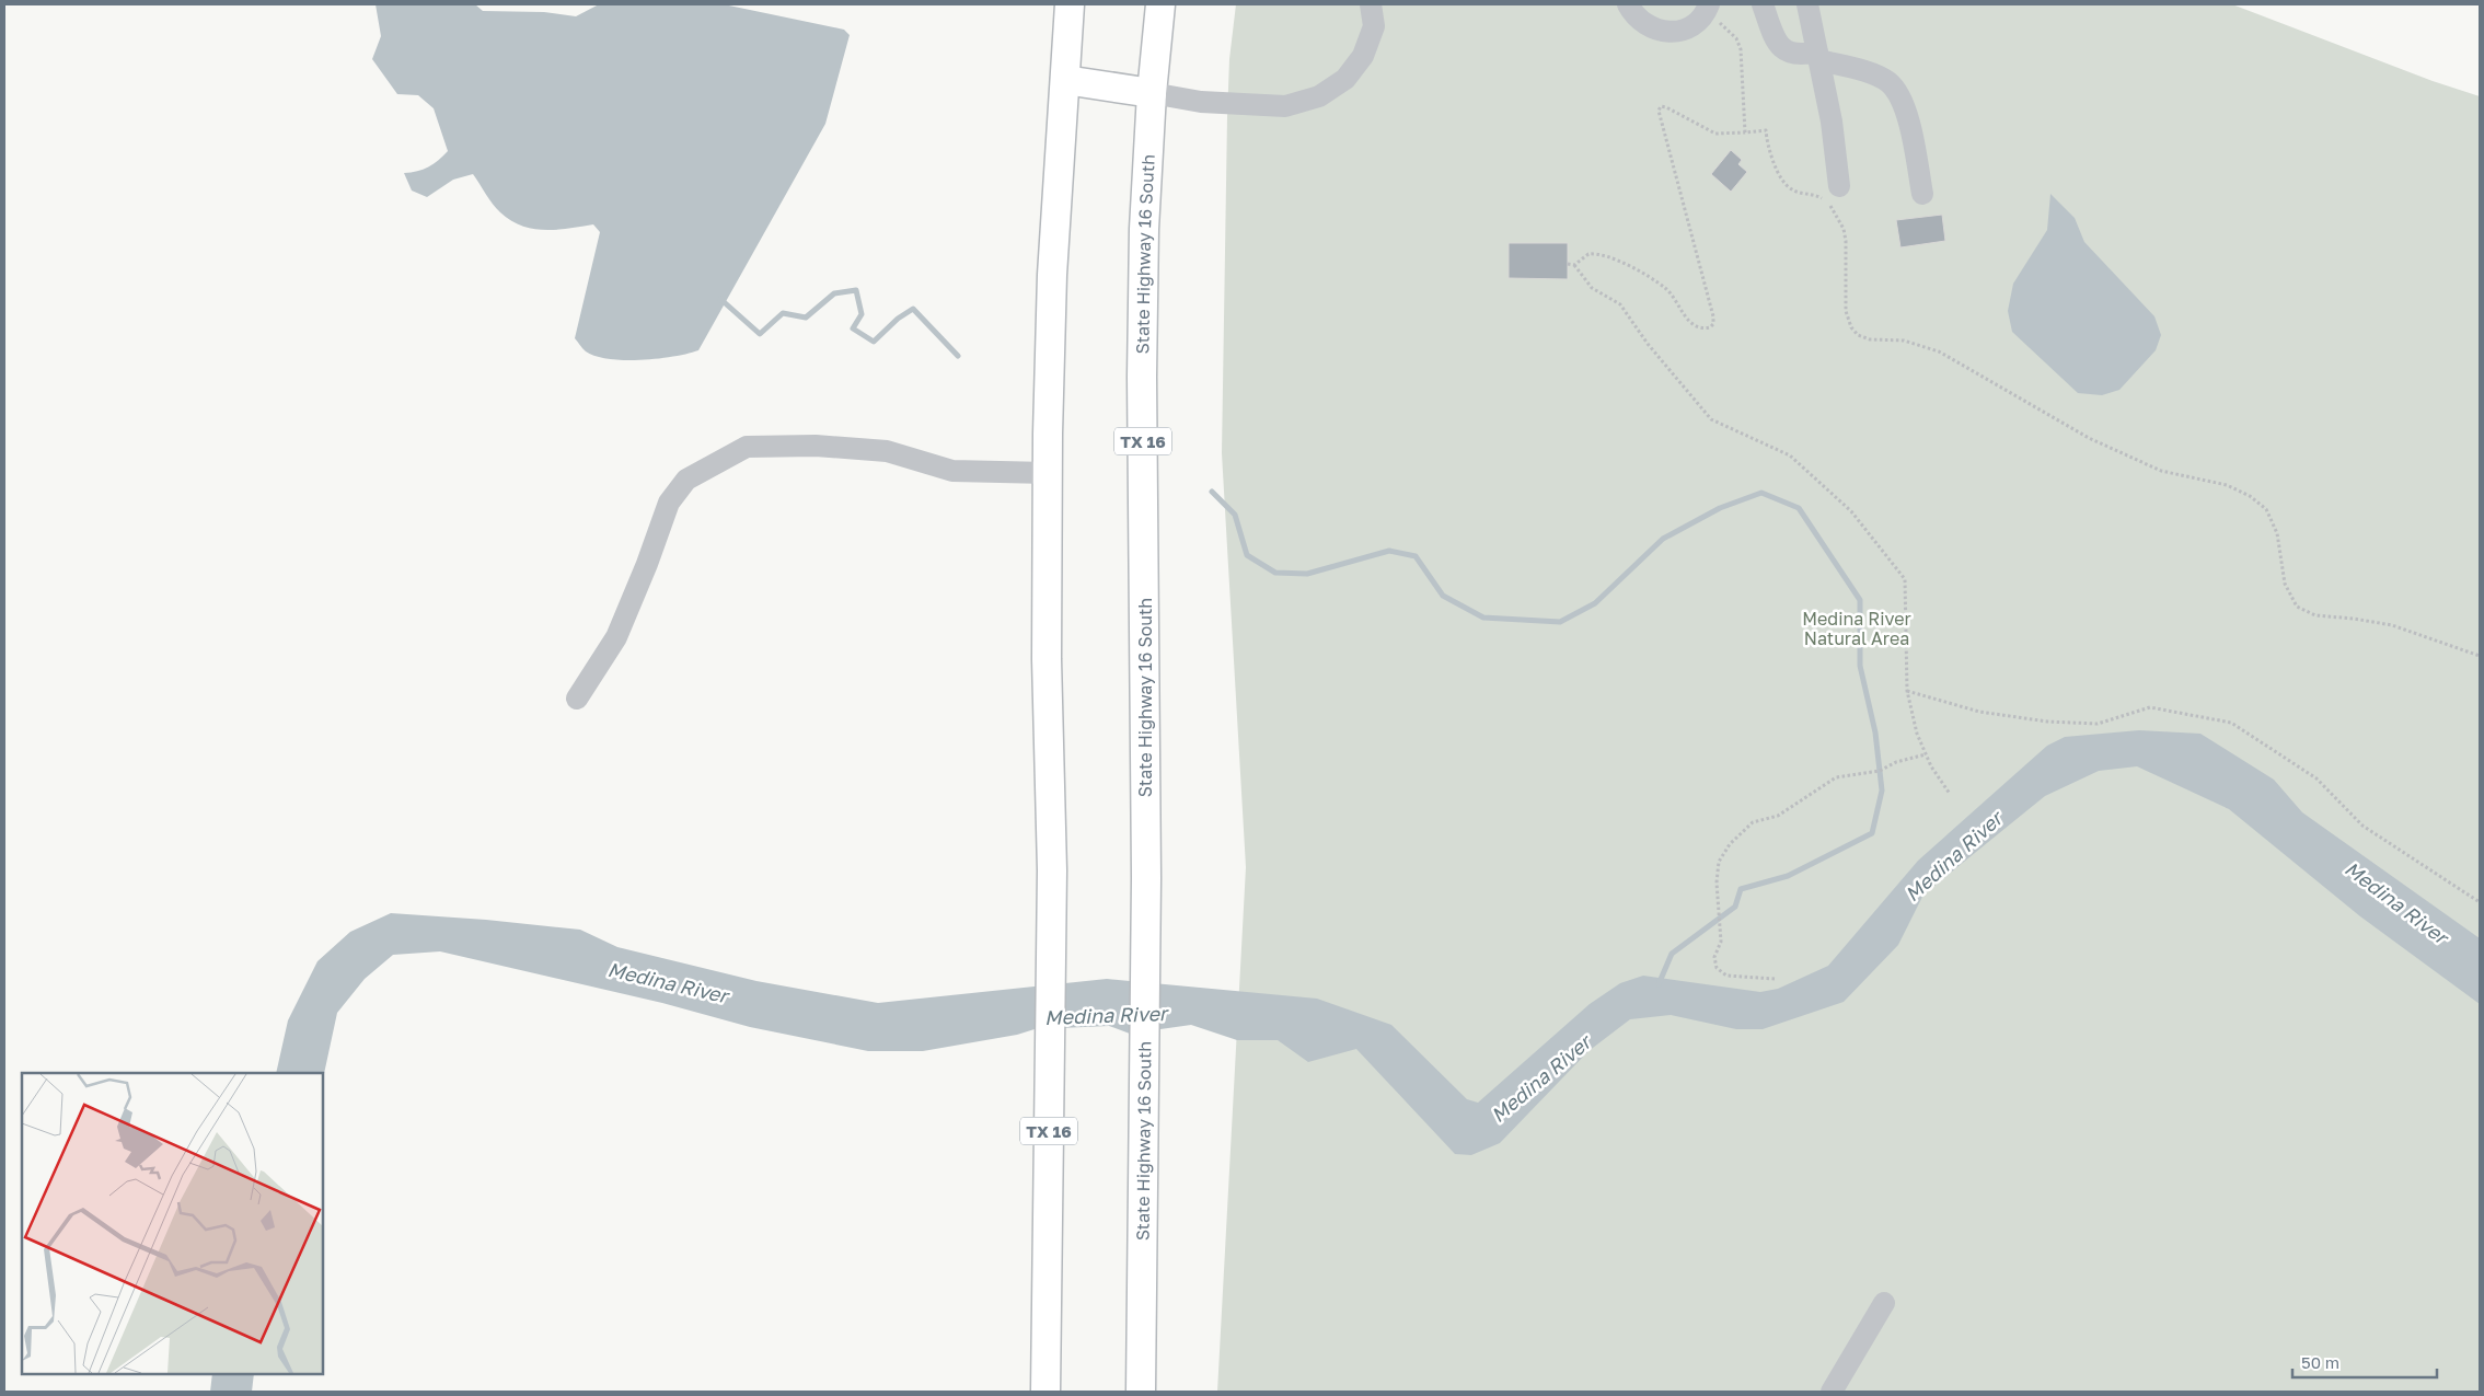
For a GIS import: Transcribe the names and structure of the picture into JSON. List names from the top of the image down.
{
  "streets": {
    "main road": ["State Highway 16 South", "TX 16"]
  },
  "water": ["Medina River"],
  "parks": ["Medina River Natural Area"],
  "scale_bar": "50 m"
}
